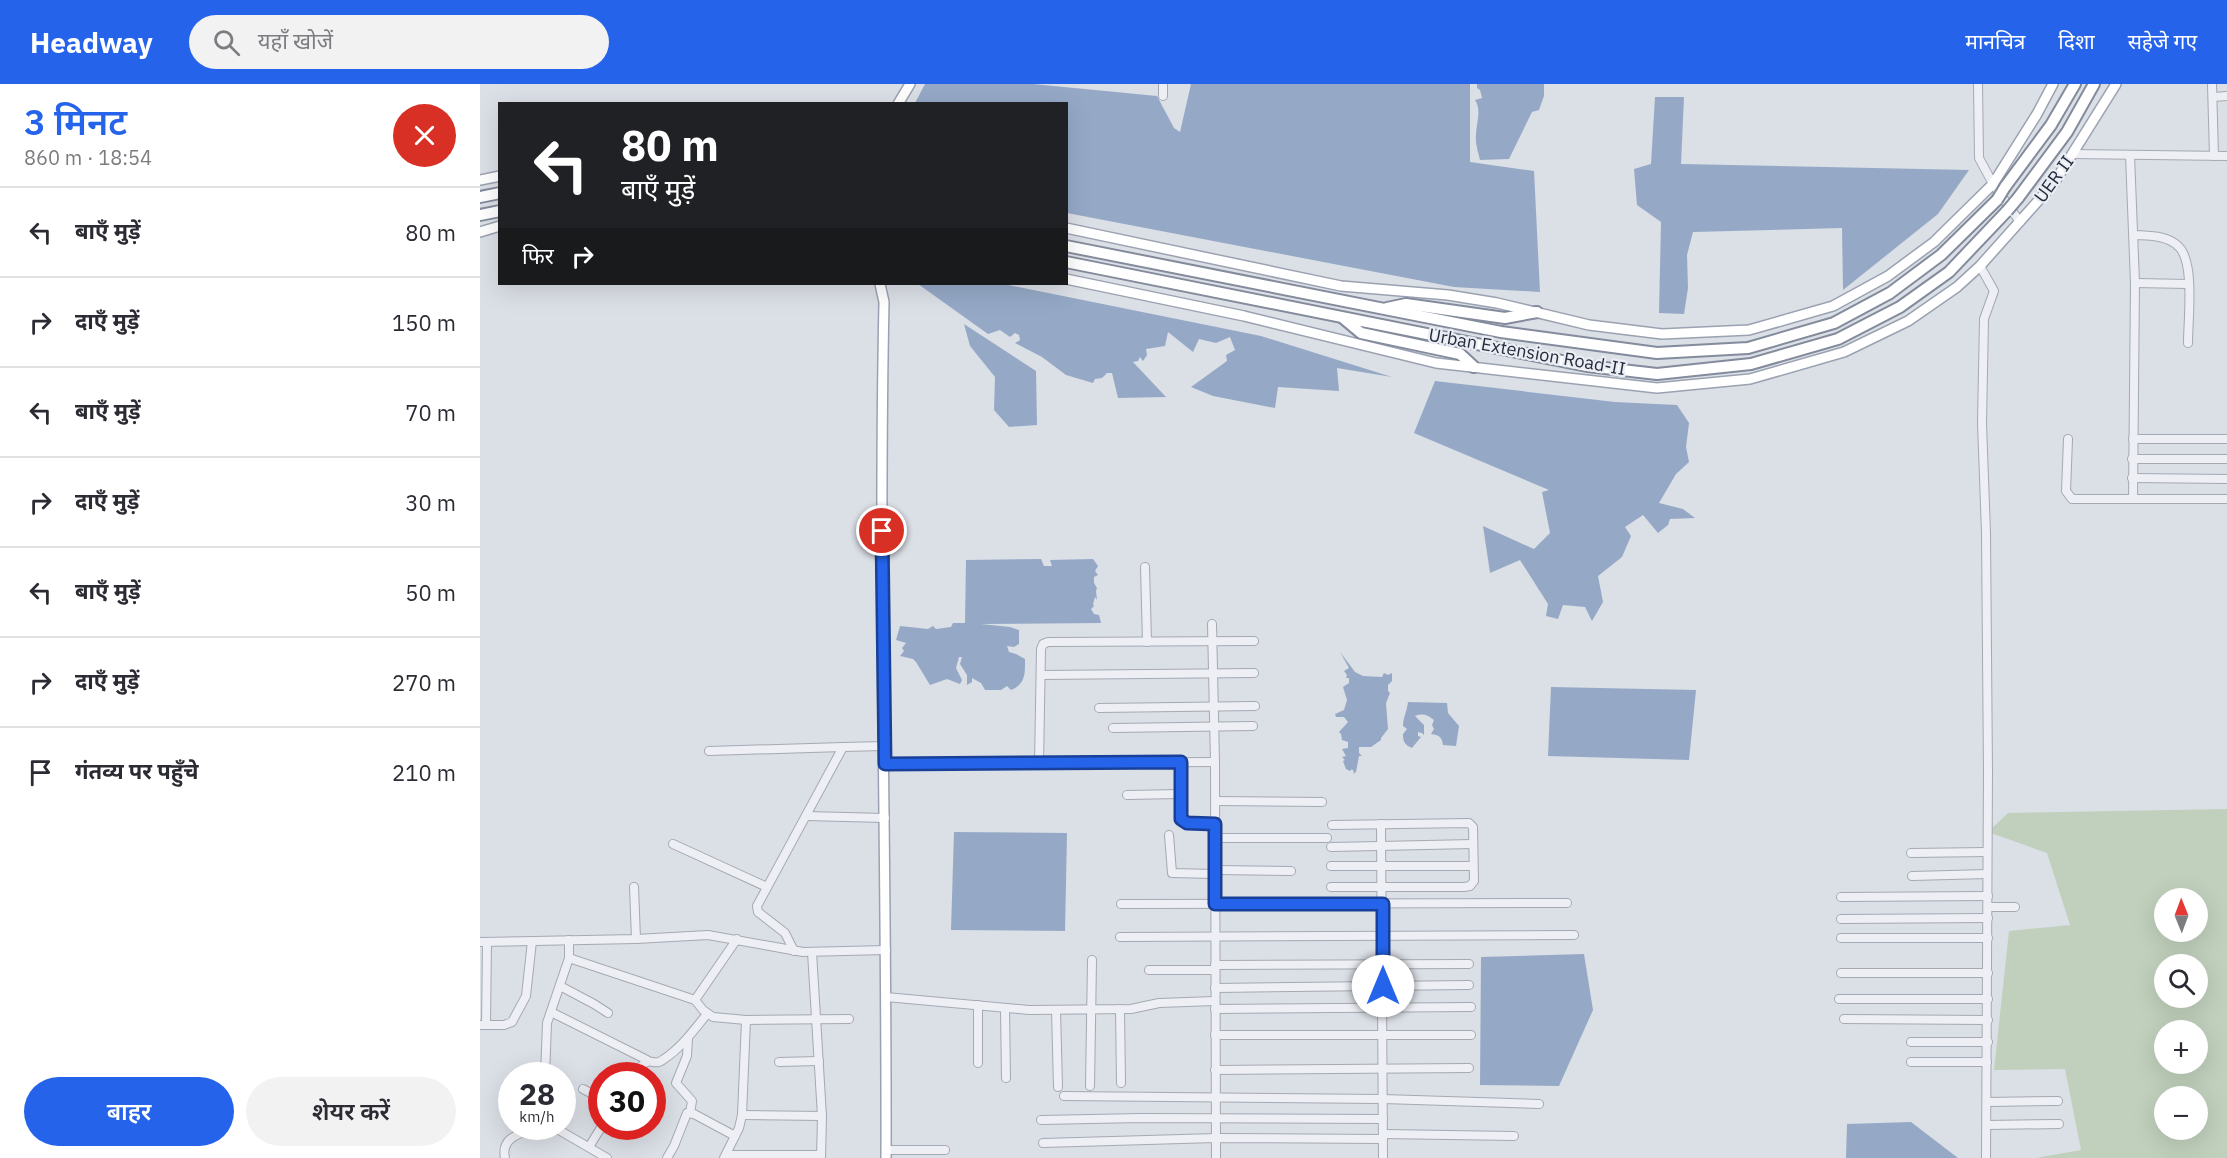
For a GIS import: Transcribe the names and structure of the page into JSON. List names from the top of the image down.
{
  "streets": {
    "highway": ["Urban Extension Road-II"],
    "main road": ["UER II"]
  },
  "north": "top",
  "page": {
    "header": "Headway",
    "search": "यहाँ खोजें",
    "nav": ["मानचित्र", "दिशा", "सहेजे गए"],
    "heading": ["3 मिनट", "860 m · 18:54"],
    "turn": ["80 m", "बाएँ मुड़ें"],
    "list": [
      {
        "name": "बाएँ मुड़ें",
        "value": "80 m"
      },
      {
        "name": "दाएँ मुड़ें",
        "value": "150 m"
      },
      {
        "name": "बाएँ मुड़ें",
        "value": "70 m"
      },
      {
        "name": "दाएँ मुड़ें",
        "value": "30 m"
      },
      {
        "name": "बाएँ मुड़ें",
        "value": "50 m"
      },
      {
        "name": "दाएँ मुड़ें",
        "value": "270 m"
      },
      {
        "name": "गंतव्य पर पहुँचे",
        "value": "210 m"
      }
    ],
    "then": "फिर",
    "map_buttons": ["+", "−"],
    "speed": "28 km/h",
    "limit": "30",
    "buttons": ["बाहर", "शेयर करें"]
  }
}
